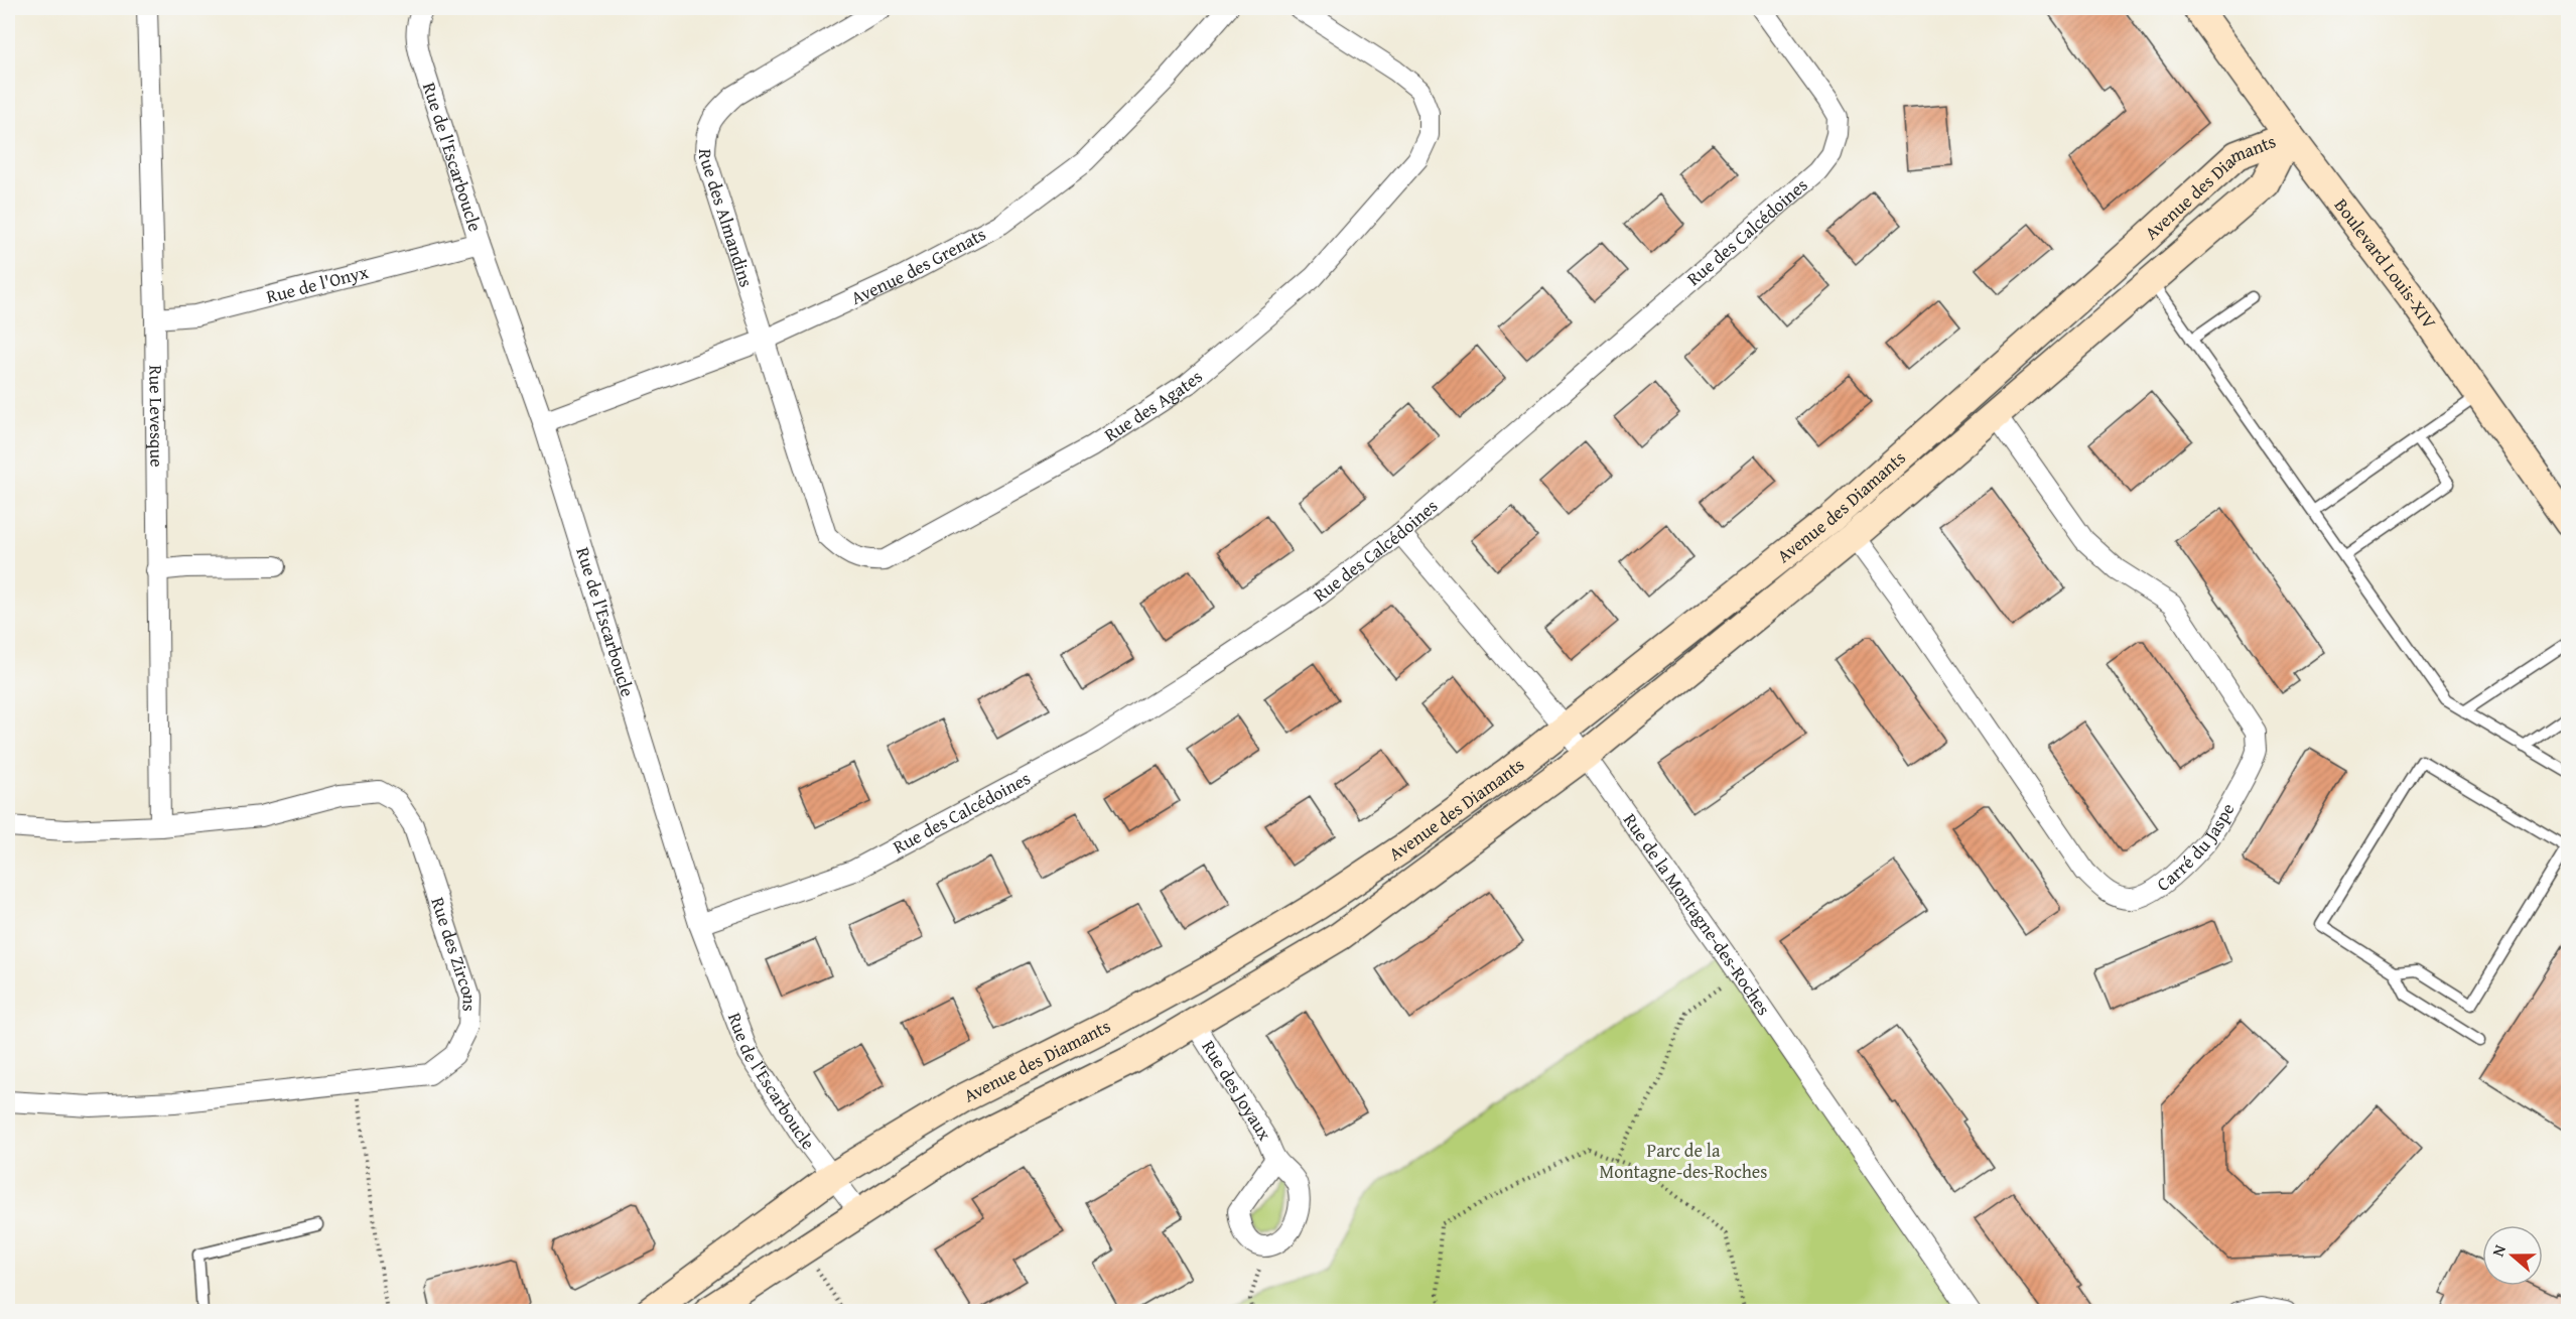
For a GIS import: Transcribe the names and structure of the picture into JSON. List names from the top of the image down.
{
  "streets": {
    "street": [
      "Rue de l'Escarboucle",
      "Avenue des Diamants",
      "Rue des Almandins",
      "Rue des Calcédoines",
      "Boulevard Louis-XIV",
      "Avenue des Grenats",
      "Rue de l'Onyx",
      "Rue des Agates",
      "Rue Levesque",
      "Carré du Jaspe",
      "Rue de la Montagne-des-Roches",
      "Rue des Zircons",
      "Rue des Joyaux"
    ]
  },
  "crossings": [
    ["Rue de l'Escarboucle", "Avenue des Diamants"],
    ["Rue de l'Escarboucle", "Rue des Calcédoines"],
    ["Rue de l'Escarboucle", "Avenue des Grenats"],
    ["Rue de l'Escarboucle", "Rue de l'Onyx"],
    ["Avenue des Diamants", "Boulevard Louis-XIV"],
    ["Avenue des Diamants", "Carré du Jaspe"],
    ["Avenue des Diamants", "Rue de la Montagne-des-Roches"],
    ["Avenue des Diamants", "Rue des Joyaux"],
    ["Rue des Almandins", "Avenue des Grenats"],
    ["Rue des Almandins", "Rue des Agates"],
    ["Rue des Calcédoines", "Rue de la Montagne-des-Roches"],
    ["Avenue des Grenats", "Rue des Agates"],
    ["Rue de l'Onyx", "Rue Levesque"],
    ["Rue Levesque", "Rue des Zircons"]
  ],
  "parks": ["Parc de la Montagne-des-Roches"],
  "north": "left"
}
